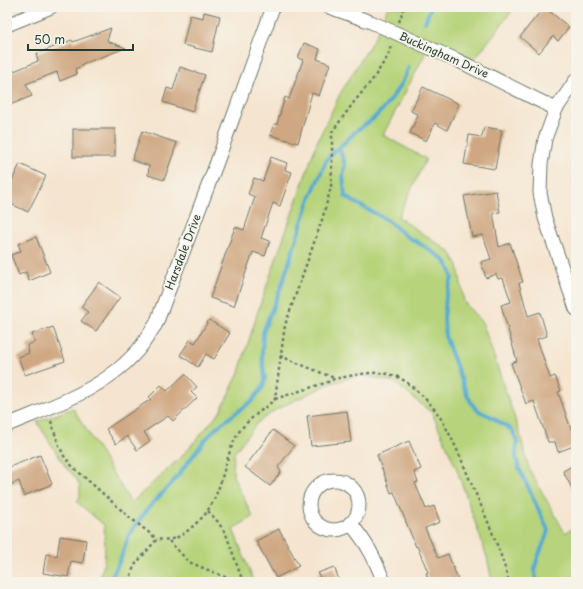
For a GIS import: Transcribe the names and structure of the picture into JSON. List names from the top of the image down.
{
  "streets": {
    "street": ["Buckingham Drive", "Harsdale Drive"]
  },
  "scale_bar": "50 m"
}
